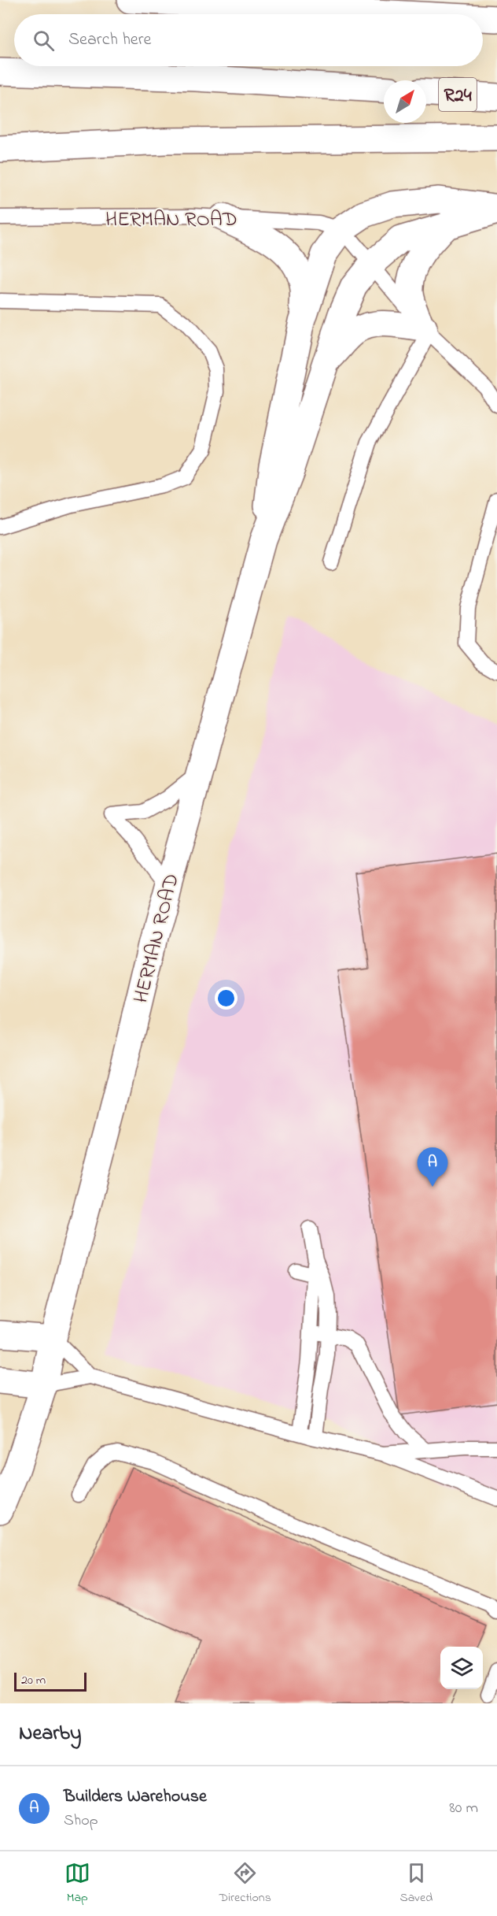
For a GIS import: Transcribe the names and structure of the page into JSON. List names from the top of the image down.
{
  "streets": {
    "main road": ["R24", "HERMAN ROAD"]
  },
  "scale_bar": "20 m",
  "north": "top right",
  "page": {
    "search": "Search here",
    "pins": "A",
    "scale": "20 m",
    "heading": "Nearby",
    "list": [
      {
        "mark": "A",
        "name": "Builders Warehouse",
        "note": "Shop",
        "value": "80 m"
      }
    ],
    "nav": ["Map", "Directions", "Saved"]
  }
}
